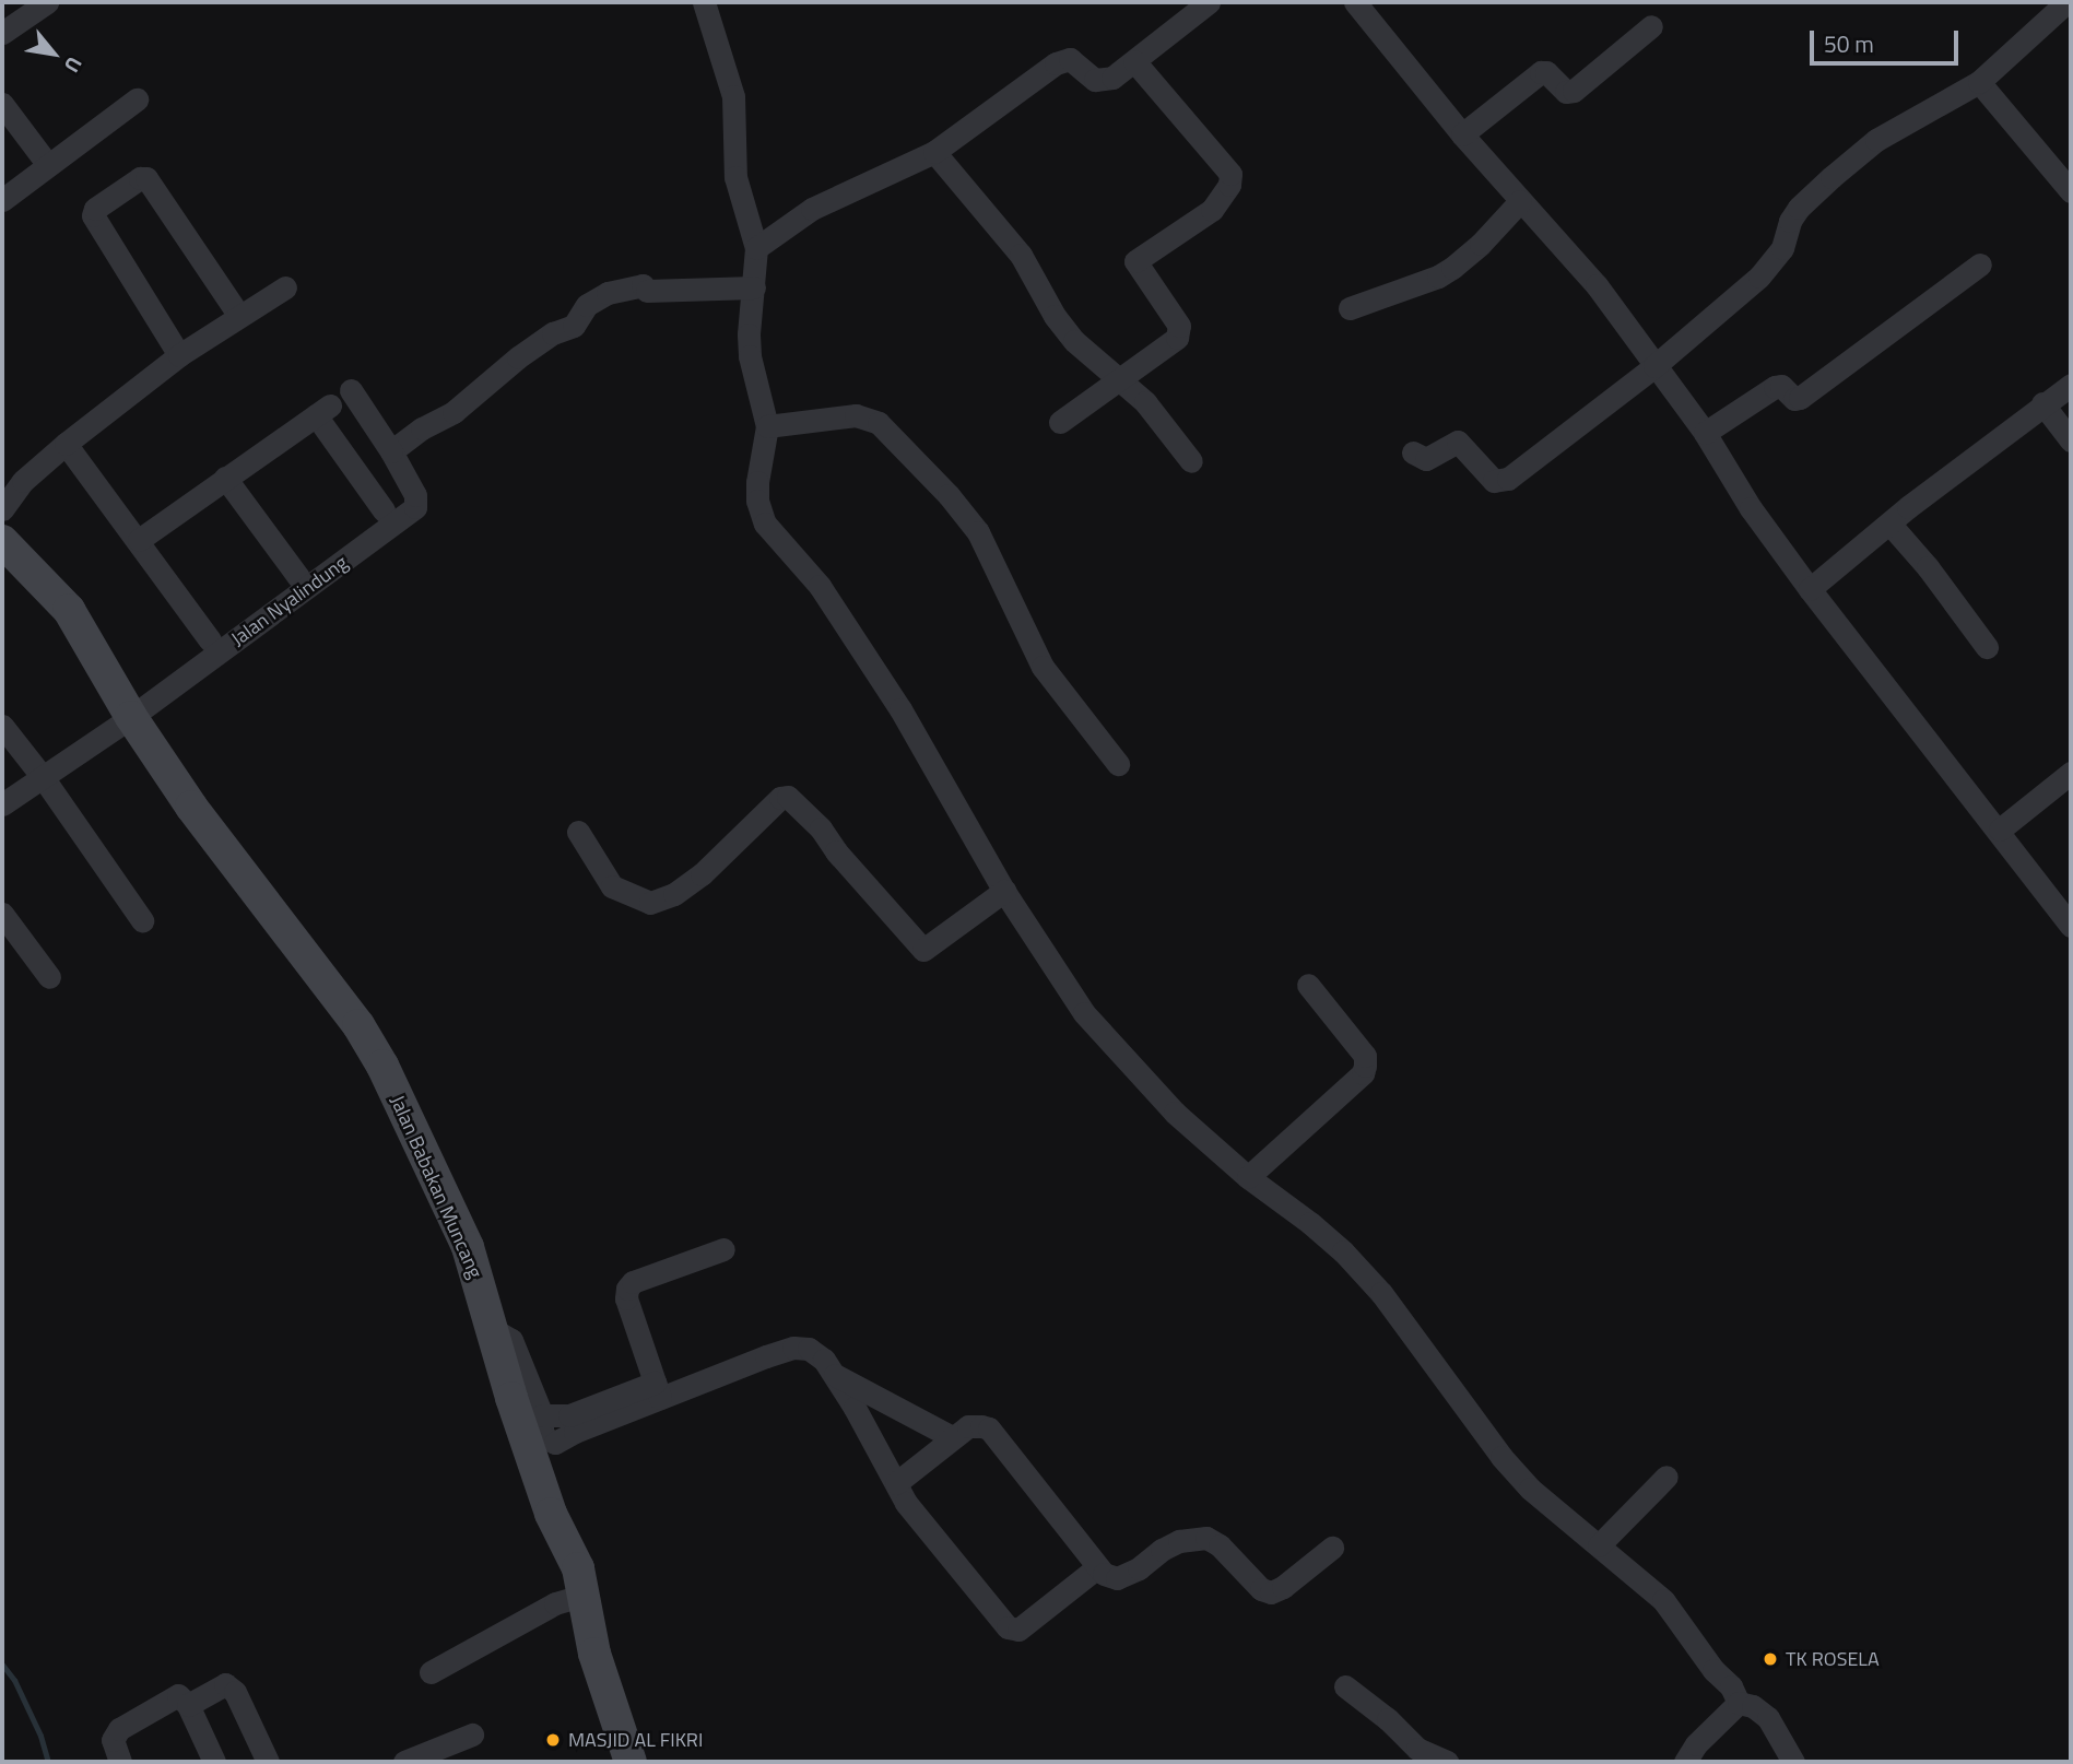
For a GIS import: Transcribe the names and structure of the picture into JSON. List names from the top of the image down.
{
  "streets": {
    "street": ["Jalan Nyalindung", "Jalan Babakan Muncang"]
  },
  "crossings": [
    ["Jalan Nyalindung", "Jalan Babakan Muncang"]
  ],
  "places": ["TK ROSELA", "MASJID AL FIKRI"],
  "scale_bar": "50 m",
  "north": "bottom right"
}
